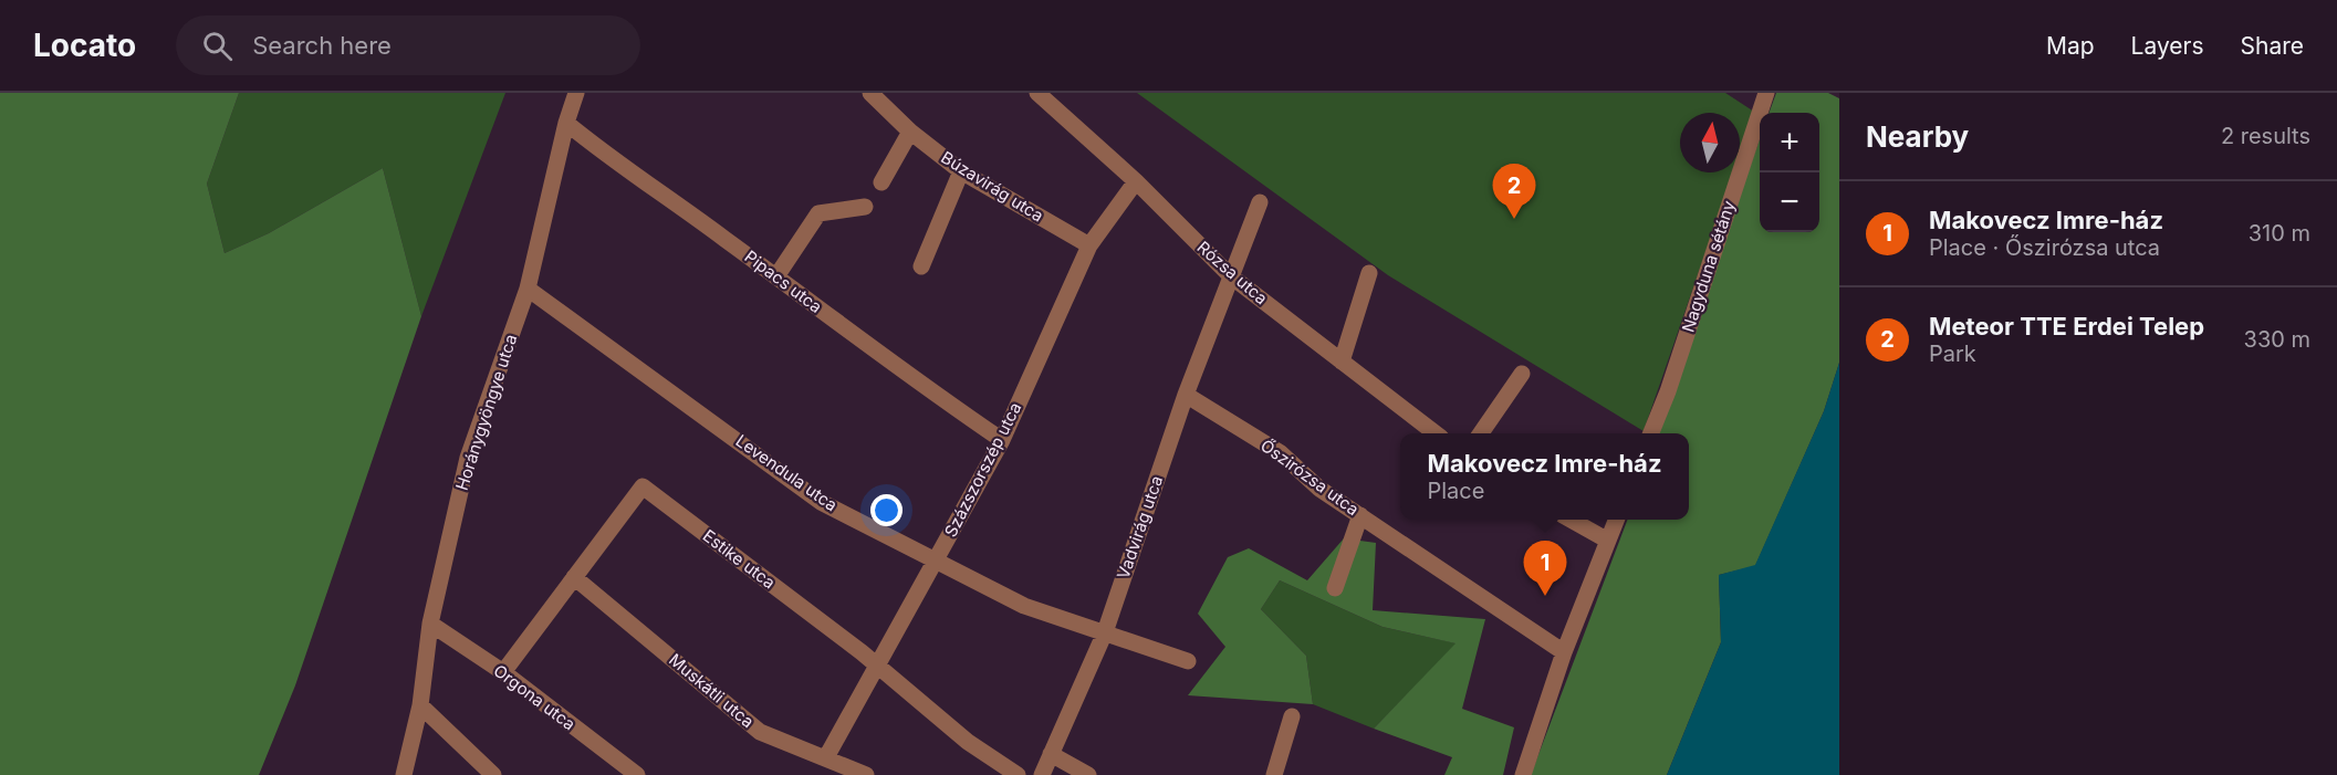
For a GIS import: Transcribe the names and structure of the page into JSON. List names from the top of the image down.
{
  "streets": {
    "street": [
      "Búzavirág utca",
      "Nagyduna sétány",
      "Rózsa utca",
      "Pipacs utca",
      "Horánygyöngye utca",
      "Százszorszép utca",
      "Levendula utca",
      "Őszirózsa utca",
      "Vadvirág utca",
      "Estike utca",
      "Muskátli utca",
      "Orgona utca"
    ]
  },
  "crossings": [
    ["Búzavirág utca", "Százszorszép utca"],
    ["Rózsa utca", "Százszorszép utca"],
    ["Rózsa utca", "Vadvirág utca"],
    ["Pipacs utca", "Horánygyöngye utca"],
    ["Pipacs utca", "Százszorszép utca"],
    ["Horánygyöngye utca", "Levendula utca"],
    ["Horánygyöngye utca", "Orgona utca"],
    ["Százszorszép utca", "Levendula utca"],
    ["Százszorszép utca", "Estike utca"],
    ["Százszorszép utca", "Muskátli utca"],
    ["Levendula utca", "Vadvirág utca"],
    ["Őszirózsa utca", "Vadvirág utca"],
    ["Estike utca", "Muskátli utca"],
    ["Estike utca", "Orgona utca"]
  ],
  "north": "top",
  "page": {
    "header": "Locato",
    "search": "Search here",
    "nav": ["Map", "Layers", "Share"],
    "heading": ["Nearby", "2 results"],
    "map_buttons": ["+", "−"],
    "pins": ["2", "1"],
    "list": [
      {
        "mark": "1",
        "name": "Makovecz Imre-ház",
        "note": "Place · Őszirózsa utca",
        "value": "310 m"
      },
      {
        "mark": "2",
        "name": "Meteor TTE Erdei Telep",
        "note": "Park",
        "value": "330 m"
      }
    ],
    "popup": ["Makovecz Imre-ház", "Place"]
  }
}
